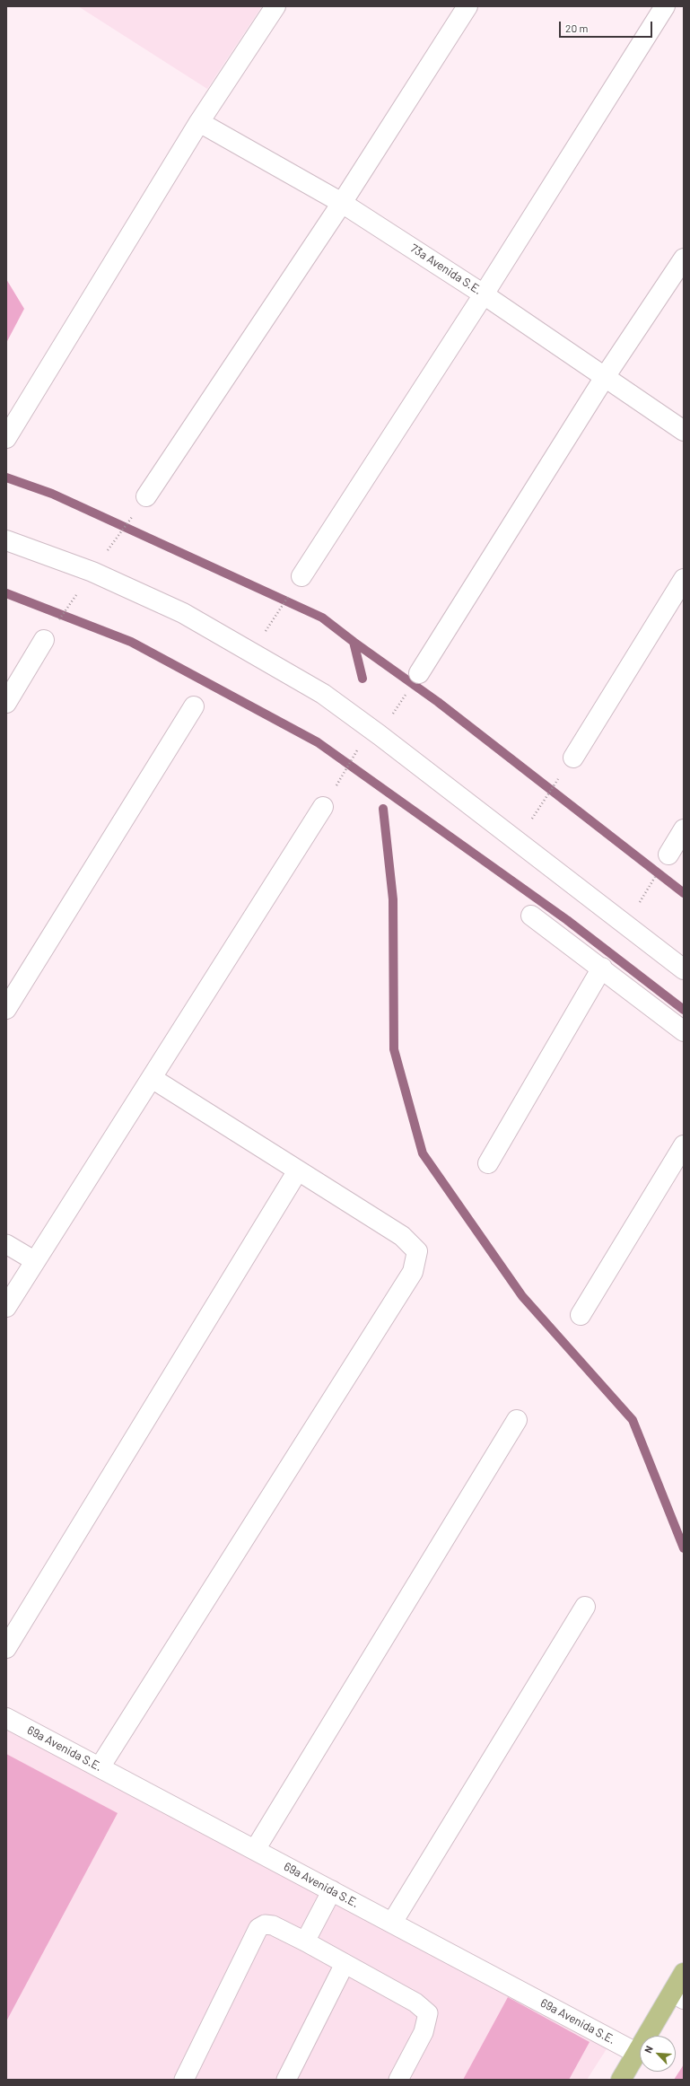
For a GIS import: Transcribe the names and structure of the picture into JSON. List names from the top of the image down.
{
  "streets": {
    "street": ["73a Avenida S.E.", "69a Avenida S.E."]
  },
  "scale_bar": "20 m",
  "north": "top left"
}
